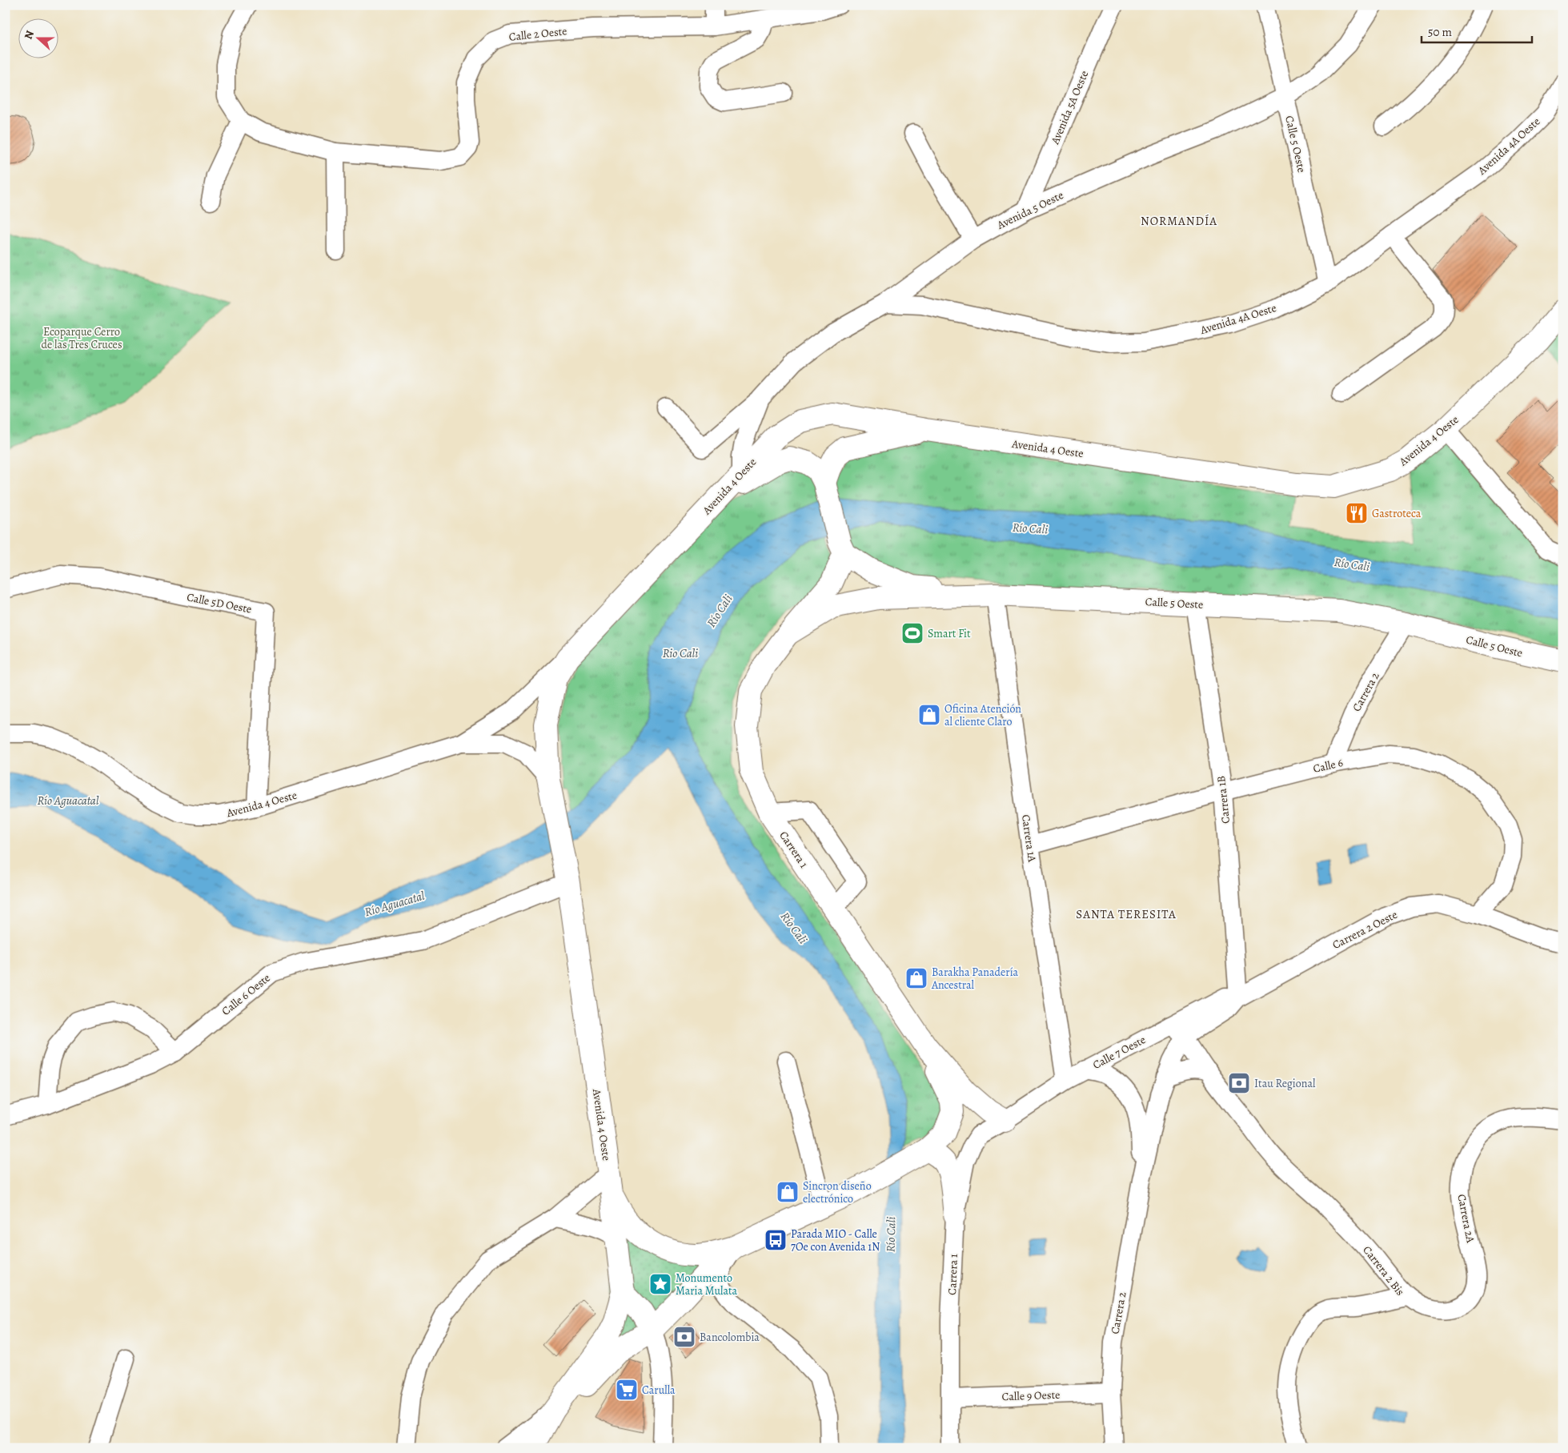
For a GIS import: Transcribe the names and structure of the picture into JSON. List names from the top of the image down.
{
  "streets": {
    "main road": ["Calle 5 Oeste", "Avenida 4 Oeste", "Carrera 1"],
    "street": [
      "Calle 2 Oeste",
      "Avenida 5A Oeste",
      "Avenida 4A Oeste",
      "Avenida 5 Oeste",
      "Calle 5D Oeste",
      "Carrera 2",
      "Calle 6",
      "Carrera 1B",
      "Carrera 1A",
      "Carrera 2 Oeste",
      "Calle 6 Oeste",
      "Calle 7 Oeste",
      "Carrera 2A",
      "Carrera 2 Bis",
      "Calle 9 Oeste"
    ]
  },
  "crossings": [
    ["Avenida 5A Oeste", "Avenida 5 Oeste"],
    ["Calle 5 Oeste", "Avenida 4A Oeste"],
    ["Calle 5 Oeste", "Avenida 5 Oeste"],
    ["Calle 5 Oeste", "Carrera 2"],
    ["Calle 5 Oeste", "Carrera 1B"],
    ["Calle 5 Oeste", "Carrera 1A"],
    ["Calle 5 Oeste", "Carrera 1"],
    ["Avenida 4A Oeste", "Avenida 5 Oeste"],
    ["Avenida 5 Oeste", "Avenida 4 Oeste"],
    ["Avenida 4 Oeste", "Calle 5D Oeste"],
    ["Avenida 4 Oeste", "Calle 6 Oeste"],
    ["Carrera 2", "Calle 6"],
    ["Carrera 2", "Carrera 2 Oeste"],
    ["Carrera 2", "Calle 7 Oeste"],
    ["Carrera 2", "Carrera 2 Bis"],
    ["Carrera 2", "Calle 9 Oeste"],
    ["Calle 6", "Carrera 1B"],
    ["Calle 6", "Carrera 1A"],
    ["Calle 6", "Carrera 2 Oeste"],
    ["Carrera 1B", "Carrera 2 Oeste"],
    ["Carrera 1B", "Calle 7 Oeste"],
    ["Carrera 1A", "Calle 7 Oeste"],
    ["Carrera 1", "Calle 7 Oeste"],
    ["Carrera 1", "Calle 9 Oeste"],
    ["Carrera 2 Oeste", "Calle 7 Oeste"],
    ["Carrera 2 Oeste", "Carrera 2 Bis"],
    ["Calle 7 Oeste", "Carrera 2 Bis"],
    ["Carrera 2A", "Carrera 2 Bis"]
  ],
  "districts": ["NORMANDÍA", "SANTA TERESITA"],
  "water": ["Río Cali", "Rio Cali", "Río Aguacatal"],
  "parks": ["Ecoparque Cerro de las Tres Cruces"],
  "places": {
    "restaurant": ["Gastroteca"],
    "sports": ["Smart Fit"],
    "shop": ["Oficina Atención al cliente Claro", "Barakha Panadería Ancestral", "Sincron diseño electrónico"],
    "bank": ["Itau Regional", "Bancolombia"],
    "bus stop": ["Parada MIO - Calle 7Oe con Avenida 1N"],
    "place": ["Monumento Maria Mulata"],
    "supermarket": ["Carulla"]
  },
  "scale_bar": "50 m",
  "north": "left"
}
